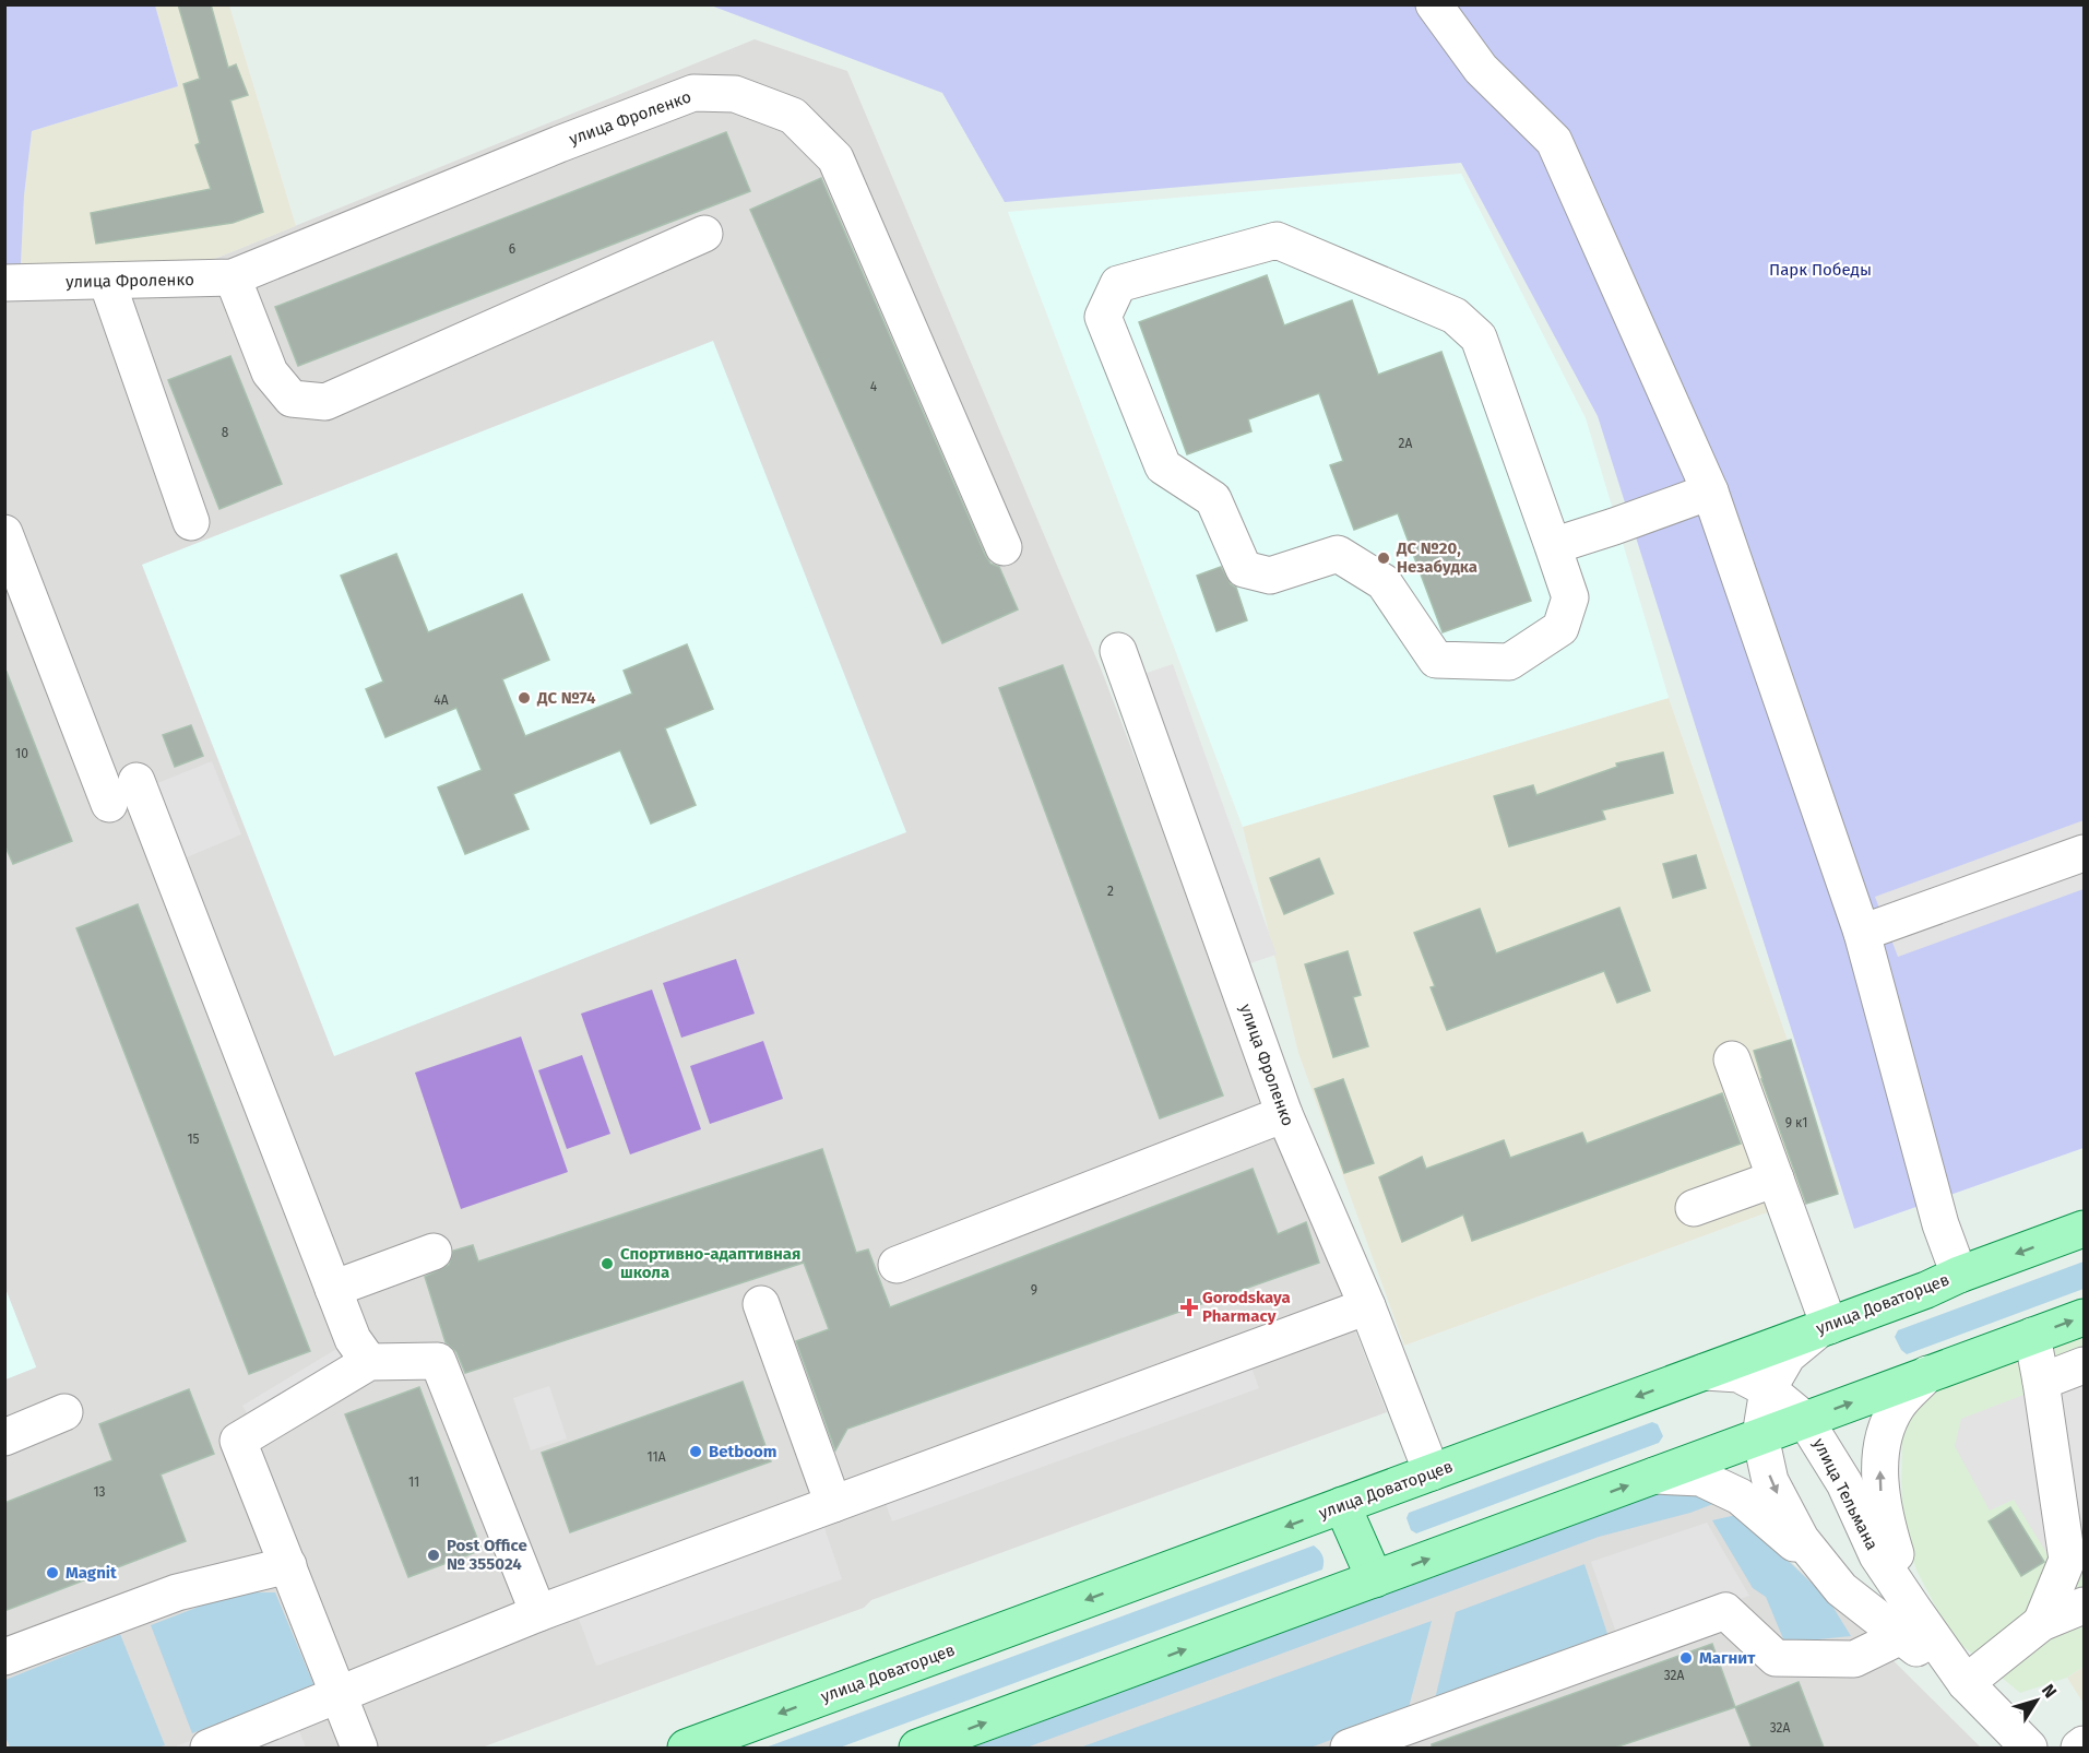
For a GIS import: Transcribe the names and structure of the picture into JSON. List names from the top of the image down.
{
  "streets": {
    "main road": ["улица Доваторцев"],
    "street": ["улица Фроленко", "улица Тельмана"]
  },
  "crossings": [
    ["улица Фроленко", "улица Доваторцев"],
    ["улица Доваторцев", "улица Тельмана"]
  ],
  "parks": ["Парк Победы"],
  "places": {
    "other": [
      "ДС №20, Незабудка",
      "ДС №74",
      "Спортивно-адаптивная школа",
      "Betboom",
      "Post Office № 355024",
      "Magnit",
      "Магнит"
    ],
    "health": ["Gorodskaya Pharmacy"]
  },
  "house_numbers": [
    "6",
    "4",
    "8",
    "2А",
    "4А",
    "10",
    "2",
    "9 к1",
    "15",
    "9",
    "11А",
    "11",
    "13",
    "32А",
    "32А"
  ],
  "north": "top right"
}
